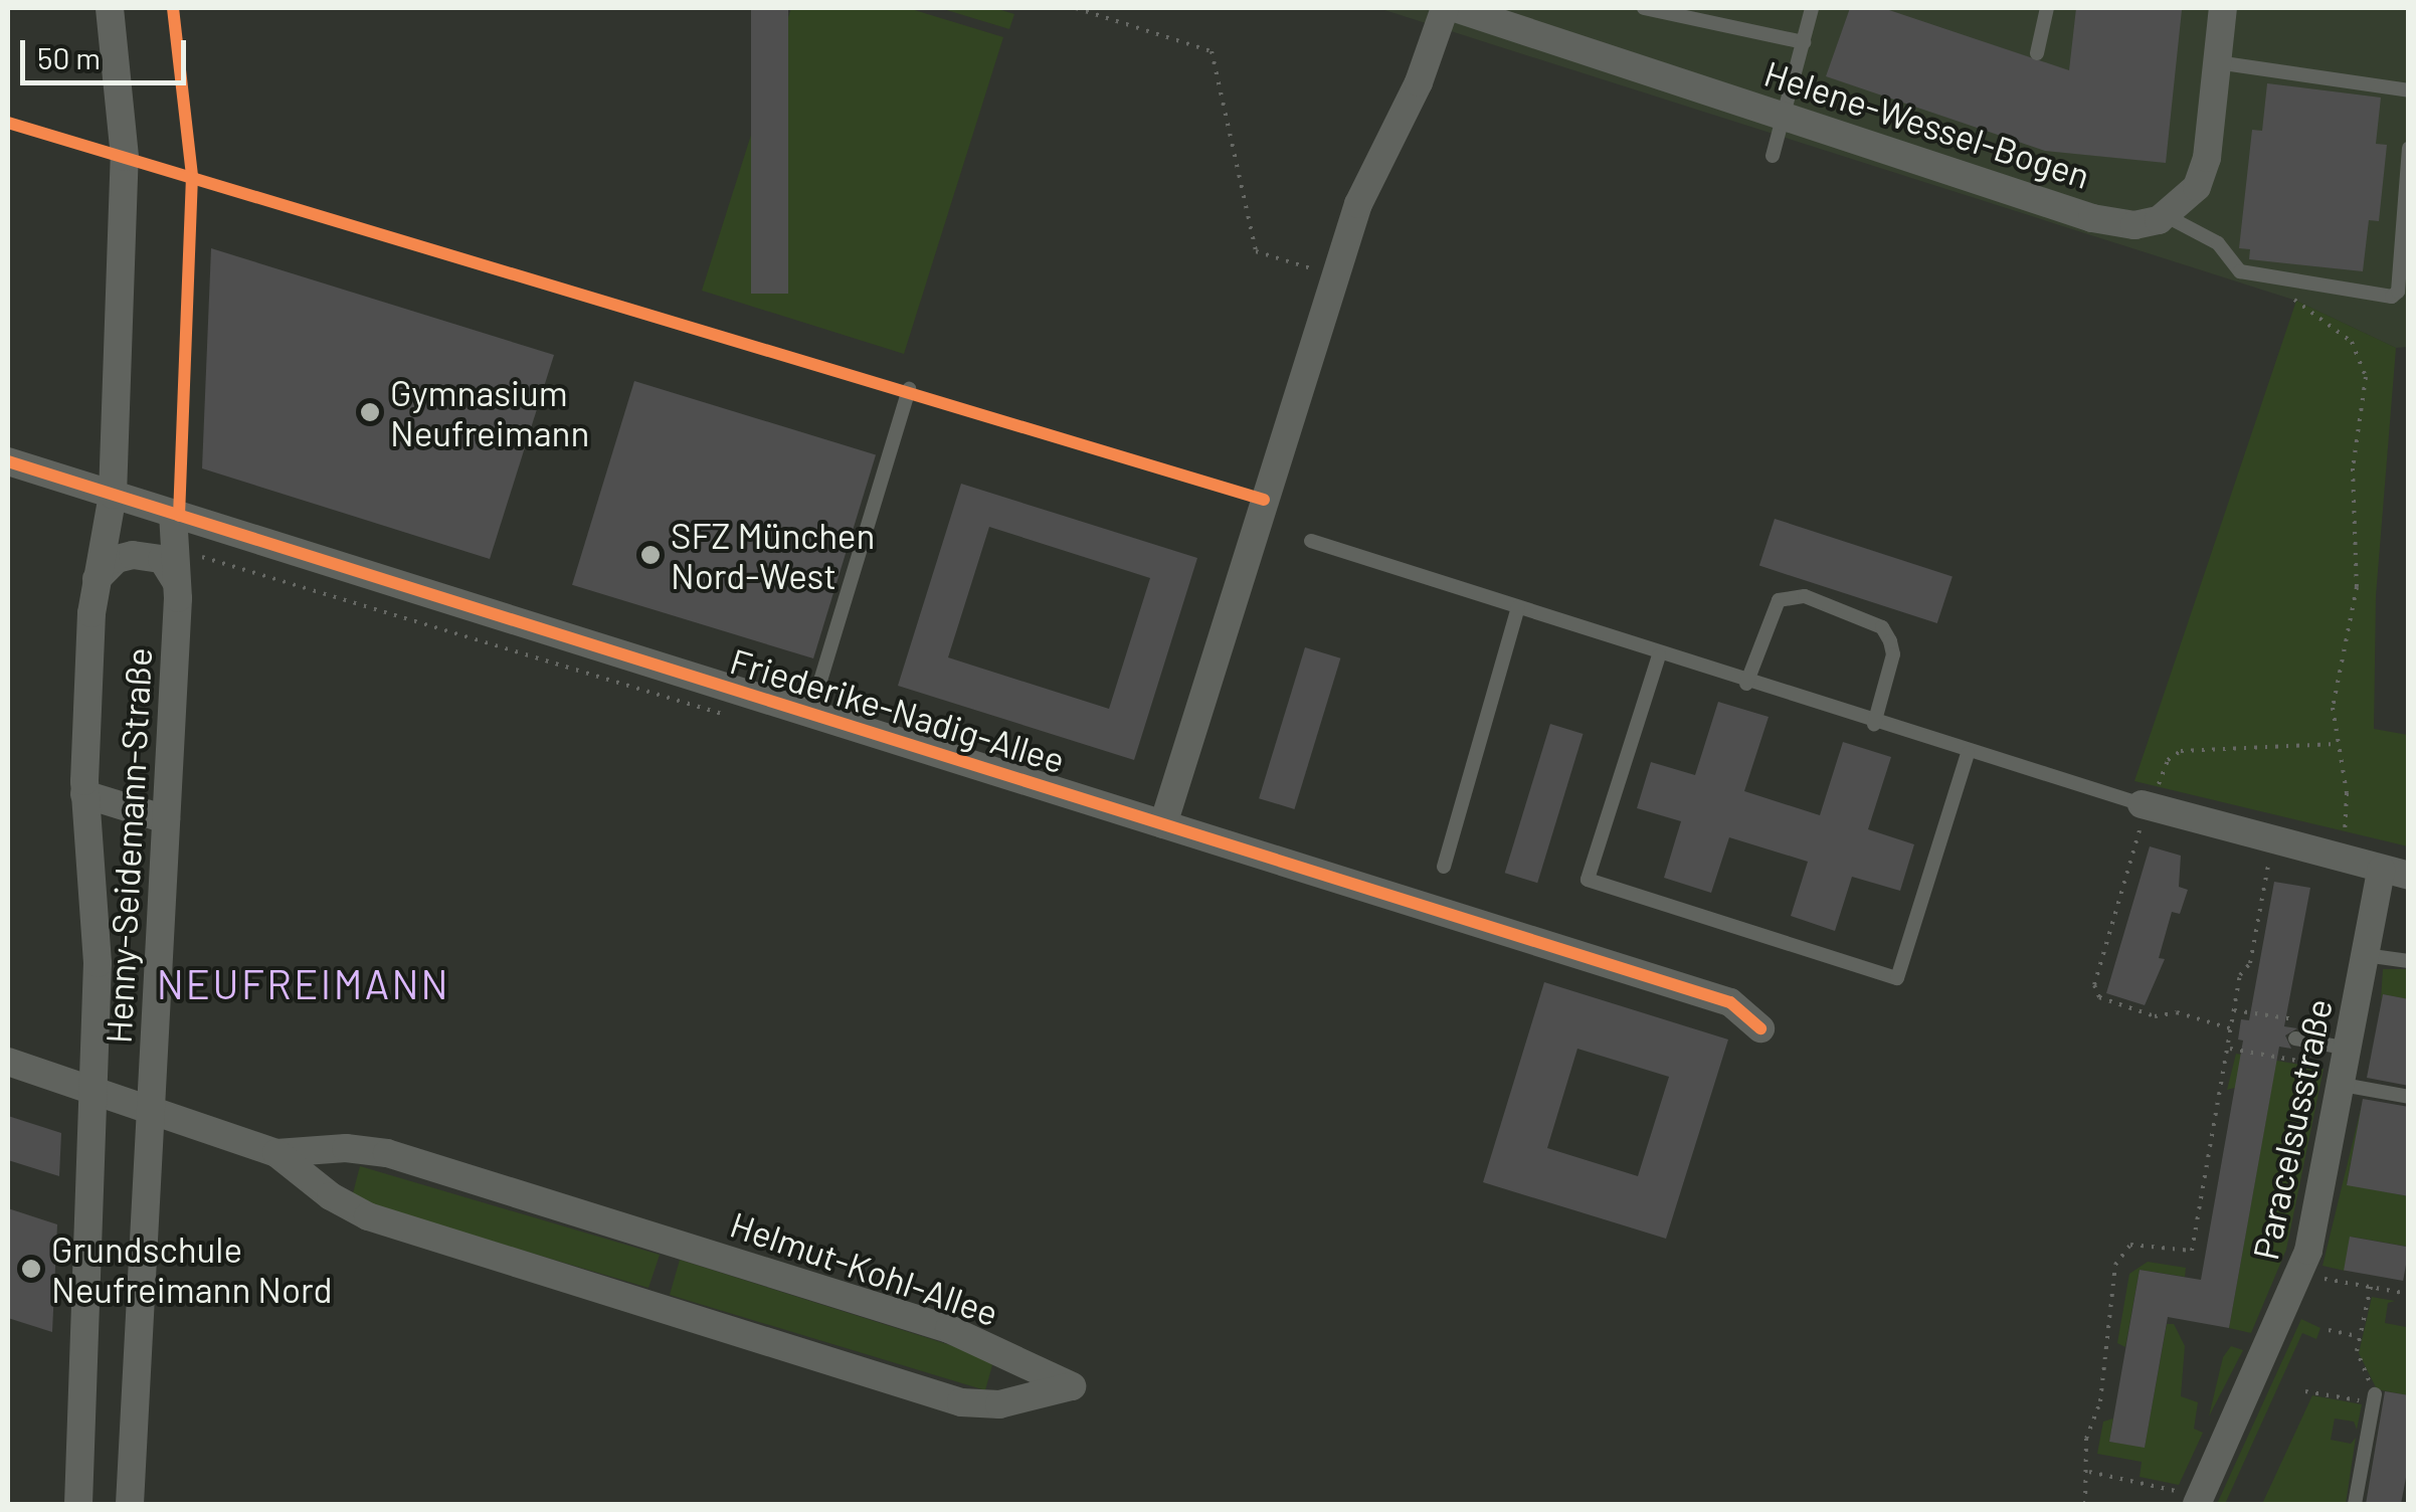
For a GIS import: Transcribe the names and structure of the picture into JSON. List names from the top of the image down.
{
  "streets": {
    "street": [
      "Helene-Wessel-Bogen",
      "Friederike-Nadig-Allee",
      "Henny-Seidemann-Straße",
      "Paracelsusstraße",
      "Helmut-Kohl-Allee"
    ]
  },
  "crossings": [
    ["Friederike-Nadig-Allee", "Henny-Seidemann-Straße"],
    ["Henny-Seidemann-Straße", "Helmut-Kohl-Allee"]
  ],
  "districts": ["NEUFREIMANN"],
  "places": ["Gymnasium Neufreimann", "SFZ München Nord-West", "Grundschule Neufreimann Nord"],
  "scale_bar": "50 m"
}
